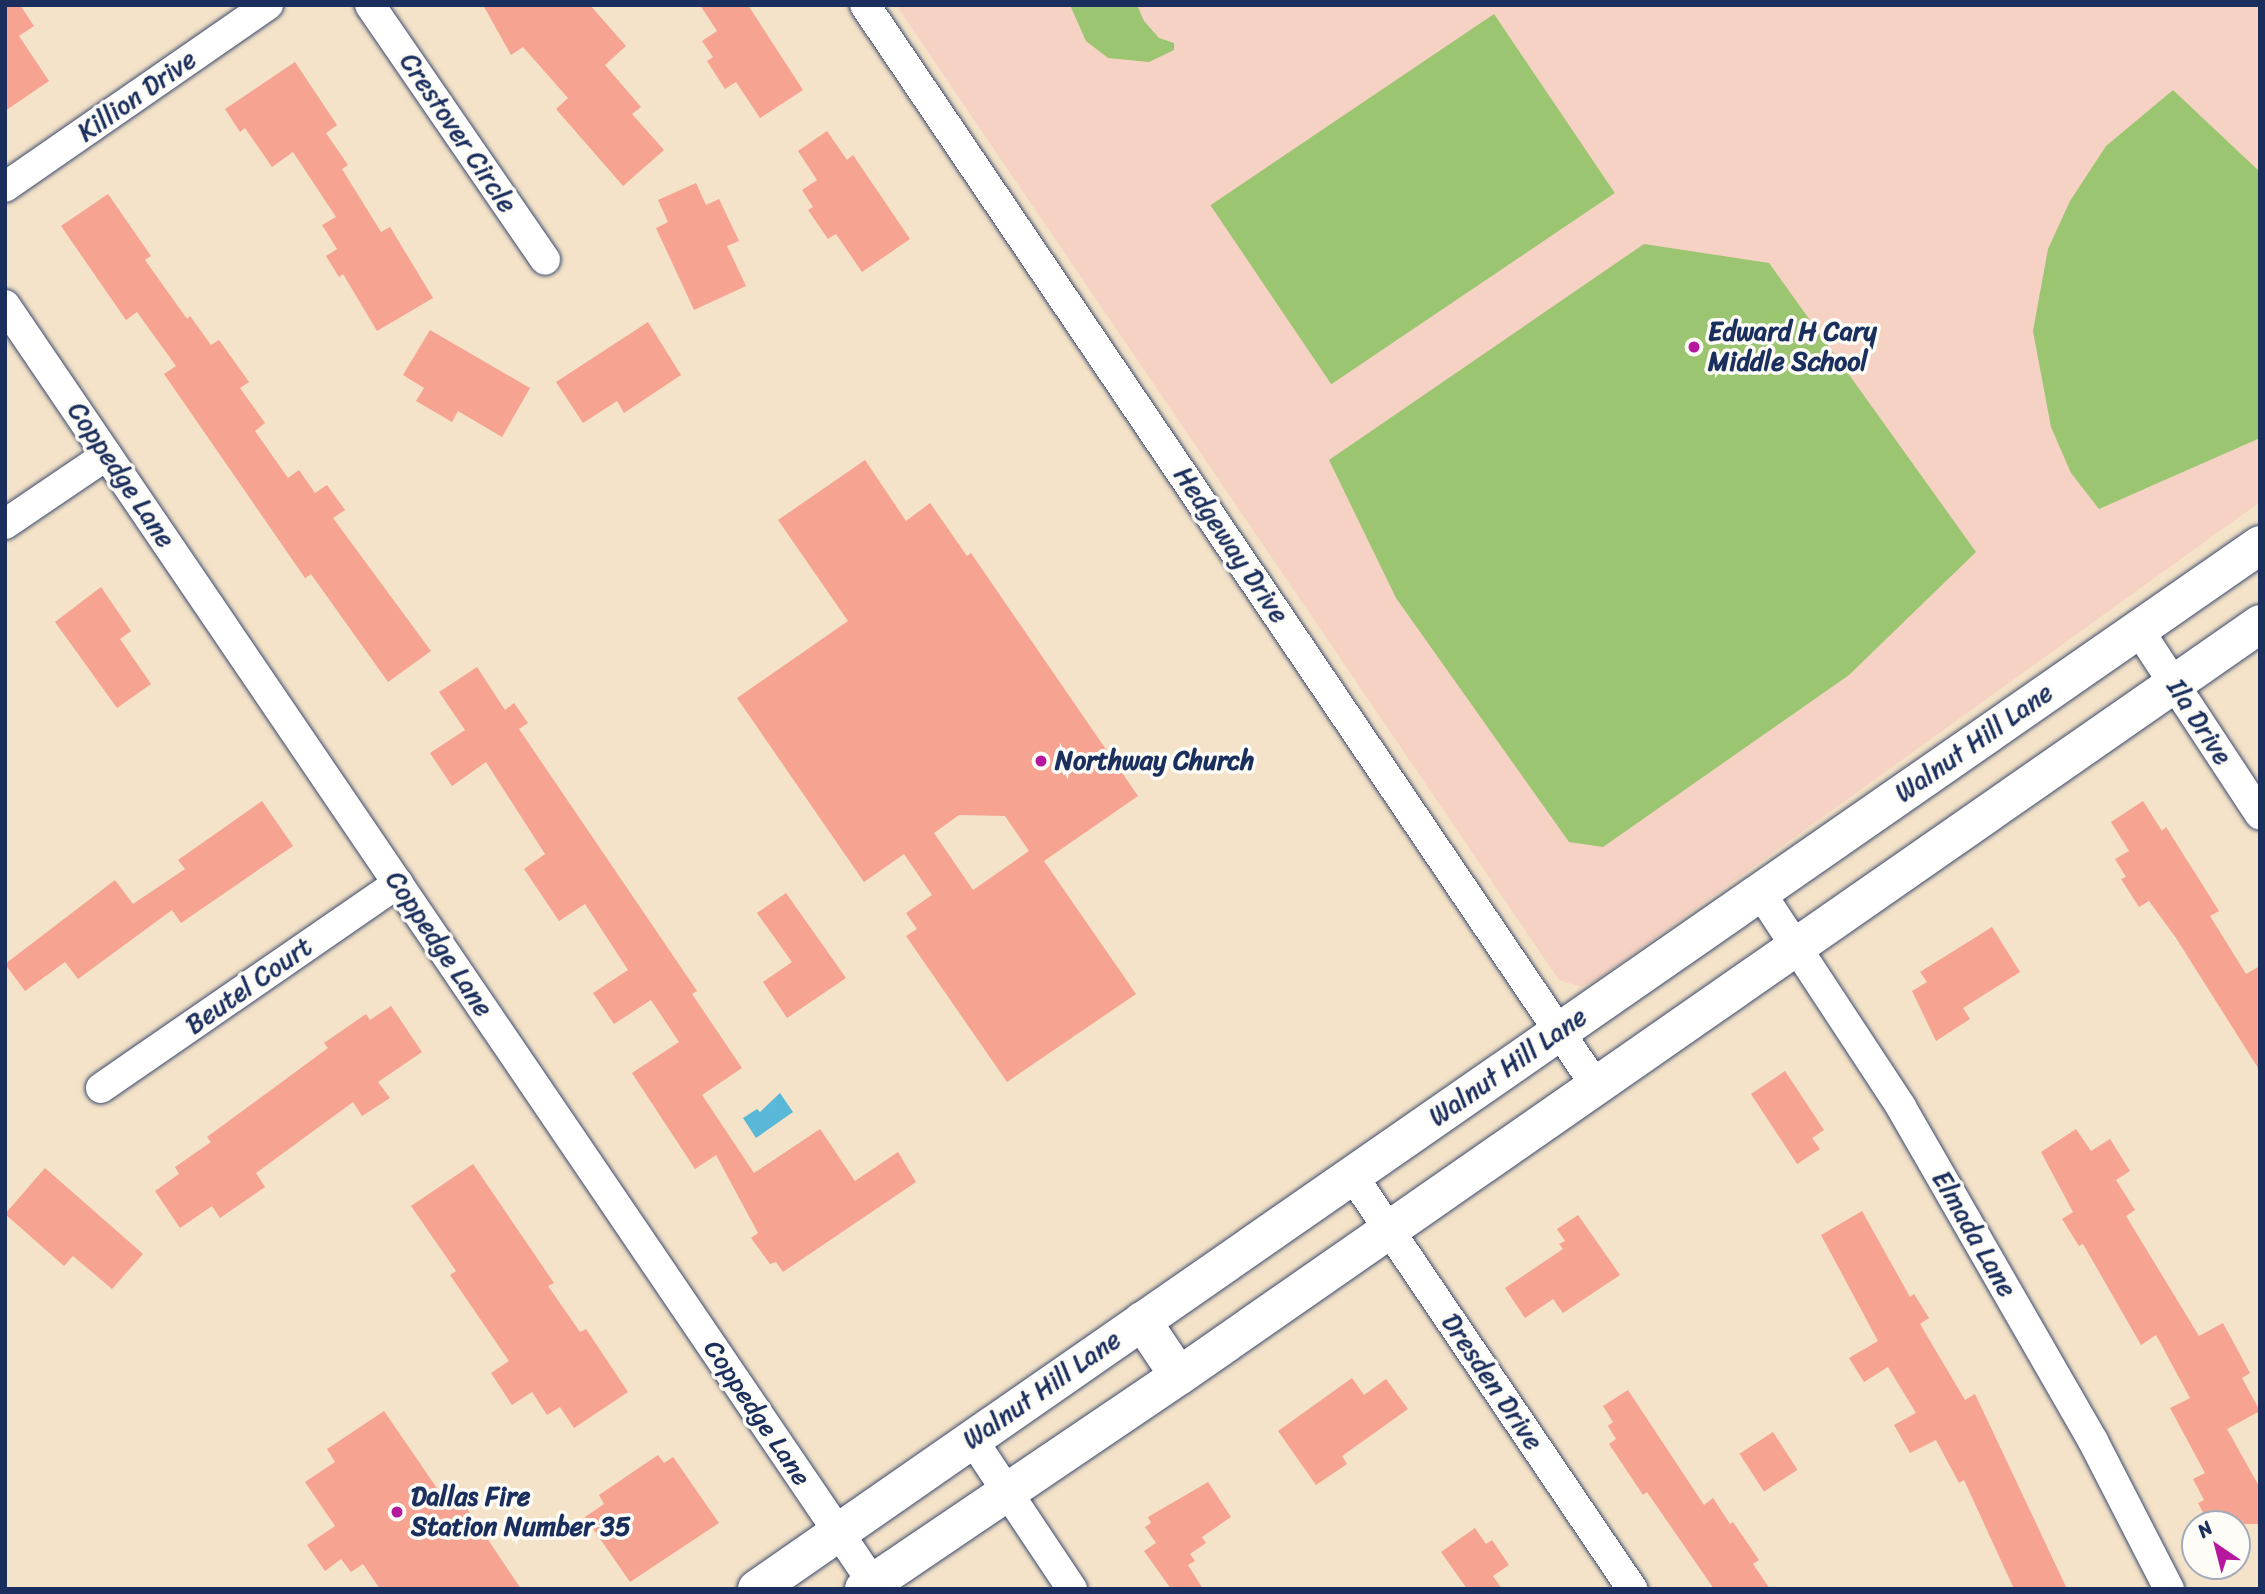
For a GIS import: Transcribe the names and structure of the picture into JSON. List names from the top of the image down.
{
  "streets": {
    "main road": ["Walnut Hill Lane"],
    "street": [
      "Killion Drive",
      "Crestover Circle",
      "Coppedge Lane",
      "Hedgeway Drive",
      "Ila Drive",
      "Beutel Court",
      "Elmada Lane",
      "Dresden Drive"
    ]
  },
  "crossings": [
    ["Coppedge Lane", "Walnut Hill Lane"],
    ["Coppedge Lane", "Beutel Court"],
    ["Hedgeway Drive", "Walnut Hill Lane"],
    ["Ila Drive", "Walnut Hill Lane"],
    ["Walnut Hill Lane", "Elmada Lane"],
    ["Walnut Hill Lane", "Dresden Drive"]
  ],
  "places": ["Edward H Cary Middle School", "Northway Church", "Dallas Fire Station Number 35"],
  "north": "top left"
}
